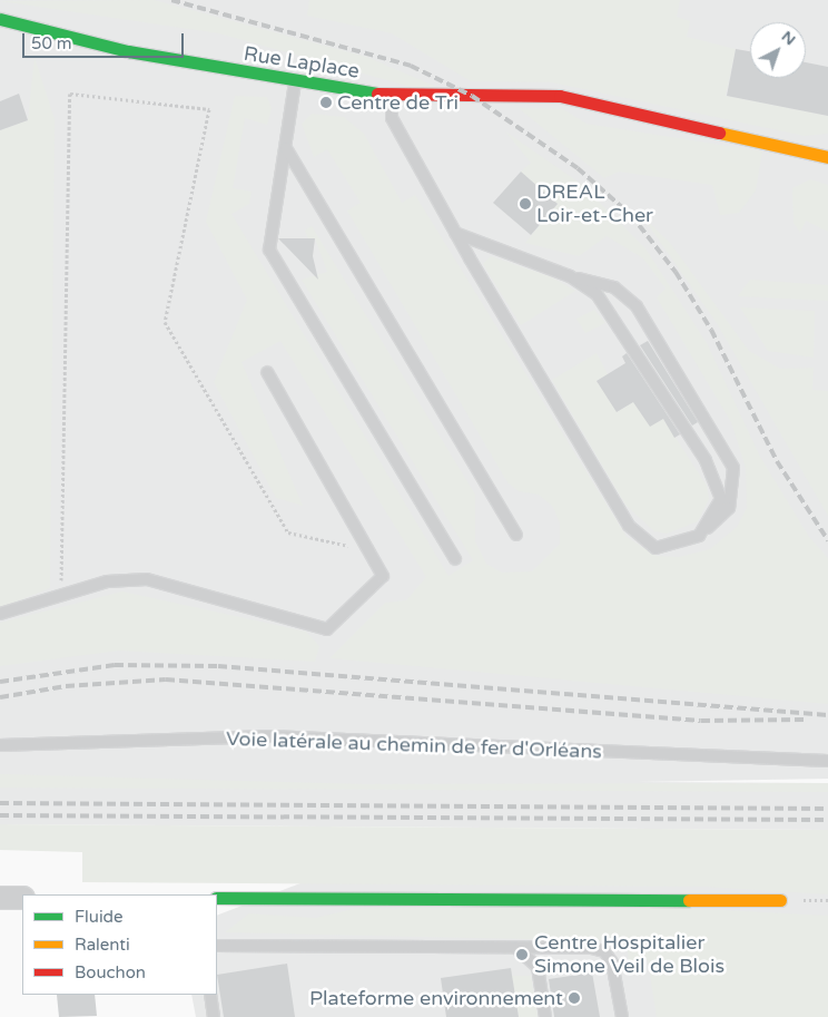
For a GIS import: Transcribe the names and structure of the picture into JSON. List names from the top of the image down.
{
  "streets": {
    "street": ["Rue Laplace"],
    "lane": ["Voie latérale au chemin de fer d'Orléans"]
  },
  "places": [
    "Centre de Tri",
    "DREAL Loir-et-Cher",
    "Centre Hospitalier Simone Veil de Blois",
    "Plateforme environnement"
  ],
  "legend": ["Fluide", "Ralenti", "Bouchon"],
  "scale_bar": "50 m",
  "north": "top right"
}
